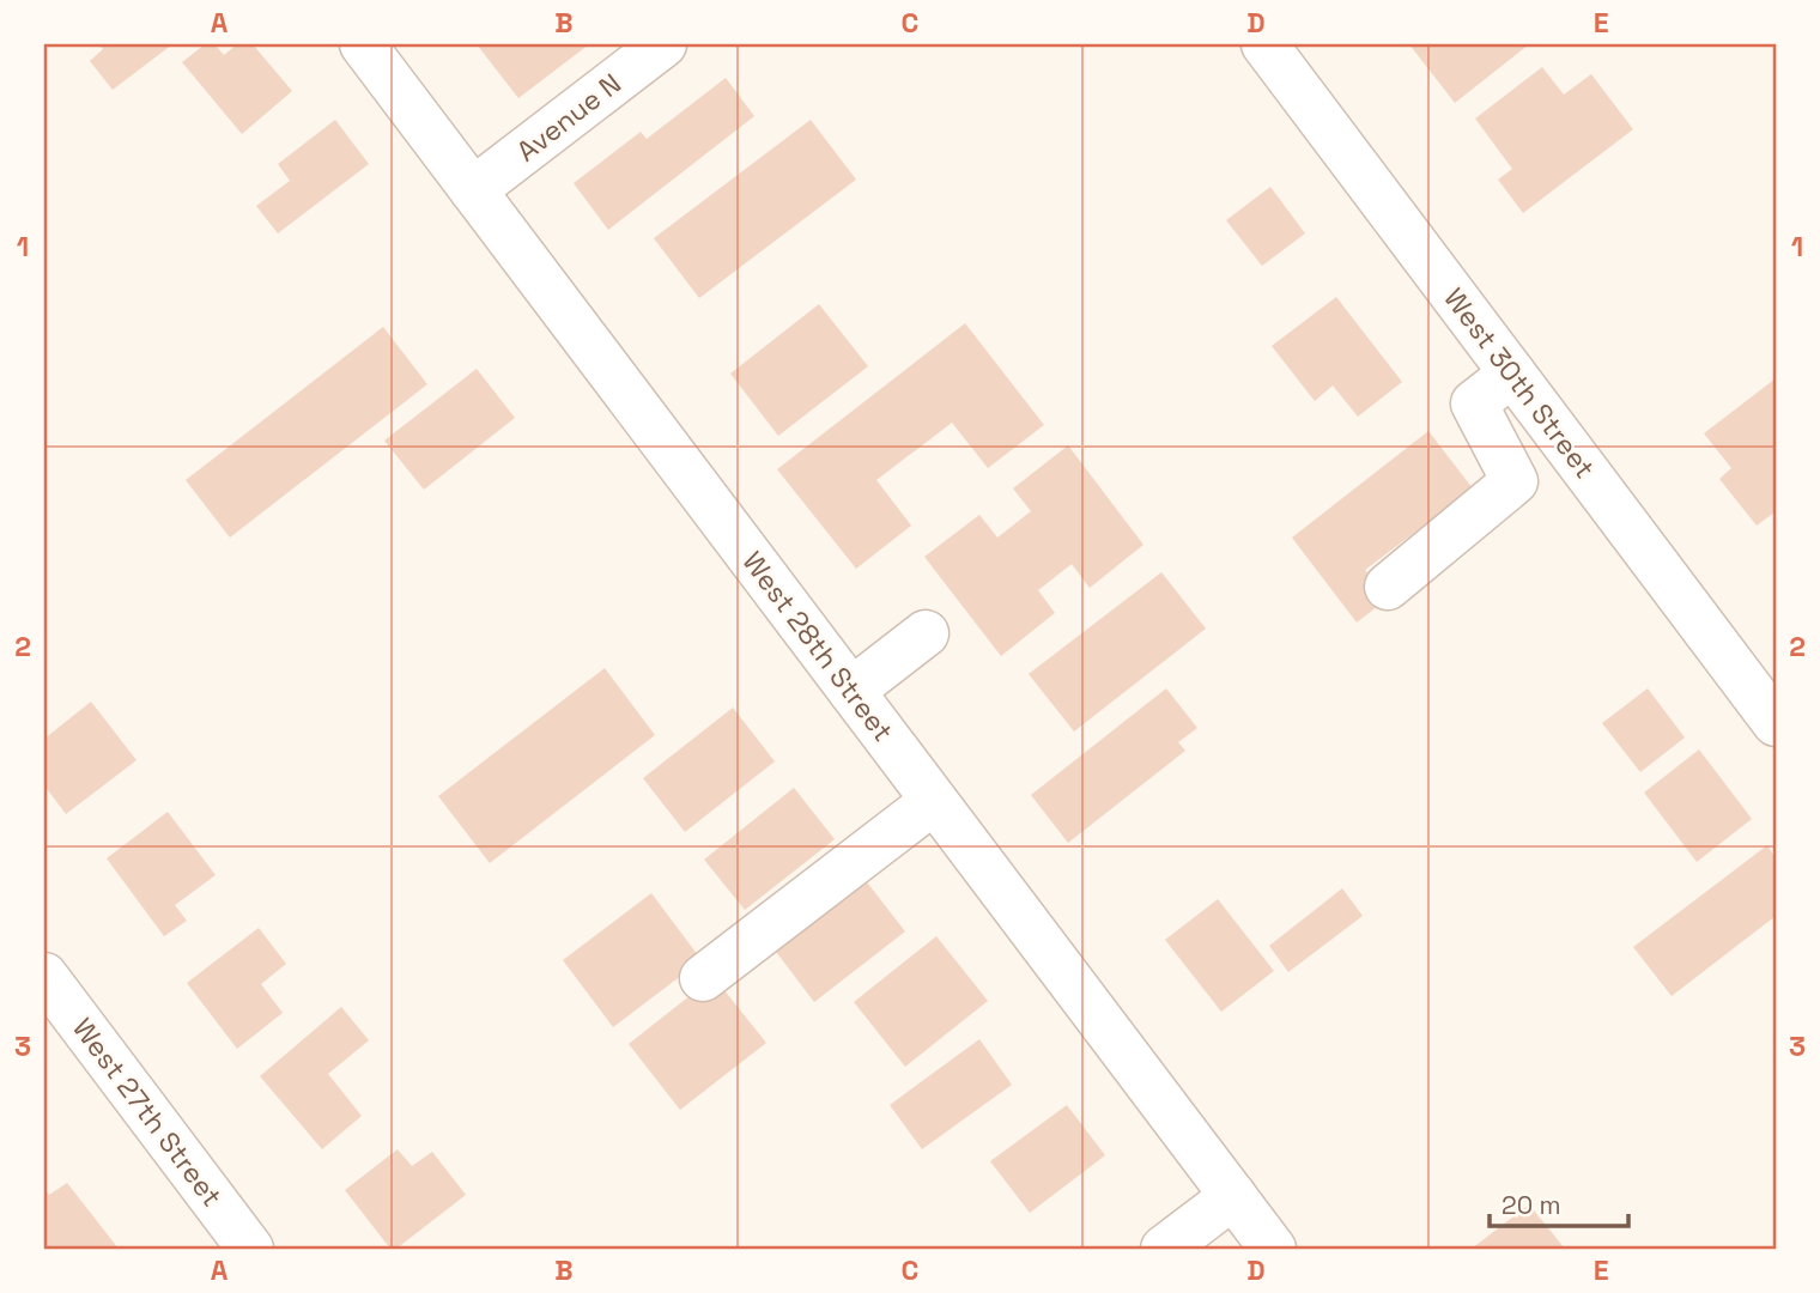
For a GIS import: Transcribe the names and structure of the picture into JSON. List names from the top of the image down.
{
  "streets": {
    "street": [
      "Avenue N",
      "West 30th Street",
      "West 28th Street",
      "West 27th Street"
    ]
  },
  "crossings": [
    ["Avenue N", "West 28th Street"]
  ],
  "scale_bar": "20 m",
  "grid": {
    "columns": [
      "A",
      "B",
      "C",
      "D",
      "E"
    ],
    "rows": ["1", "2", "3"]
  }
}
